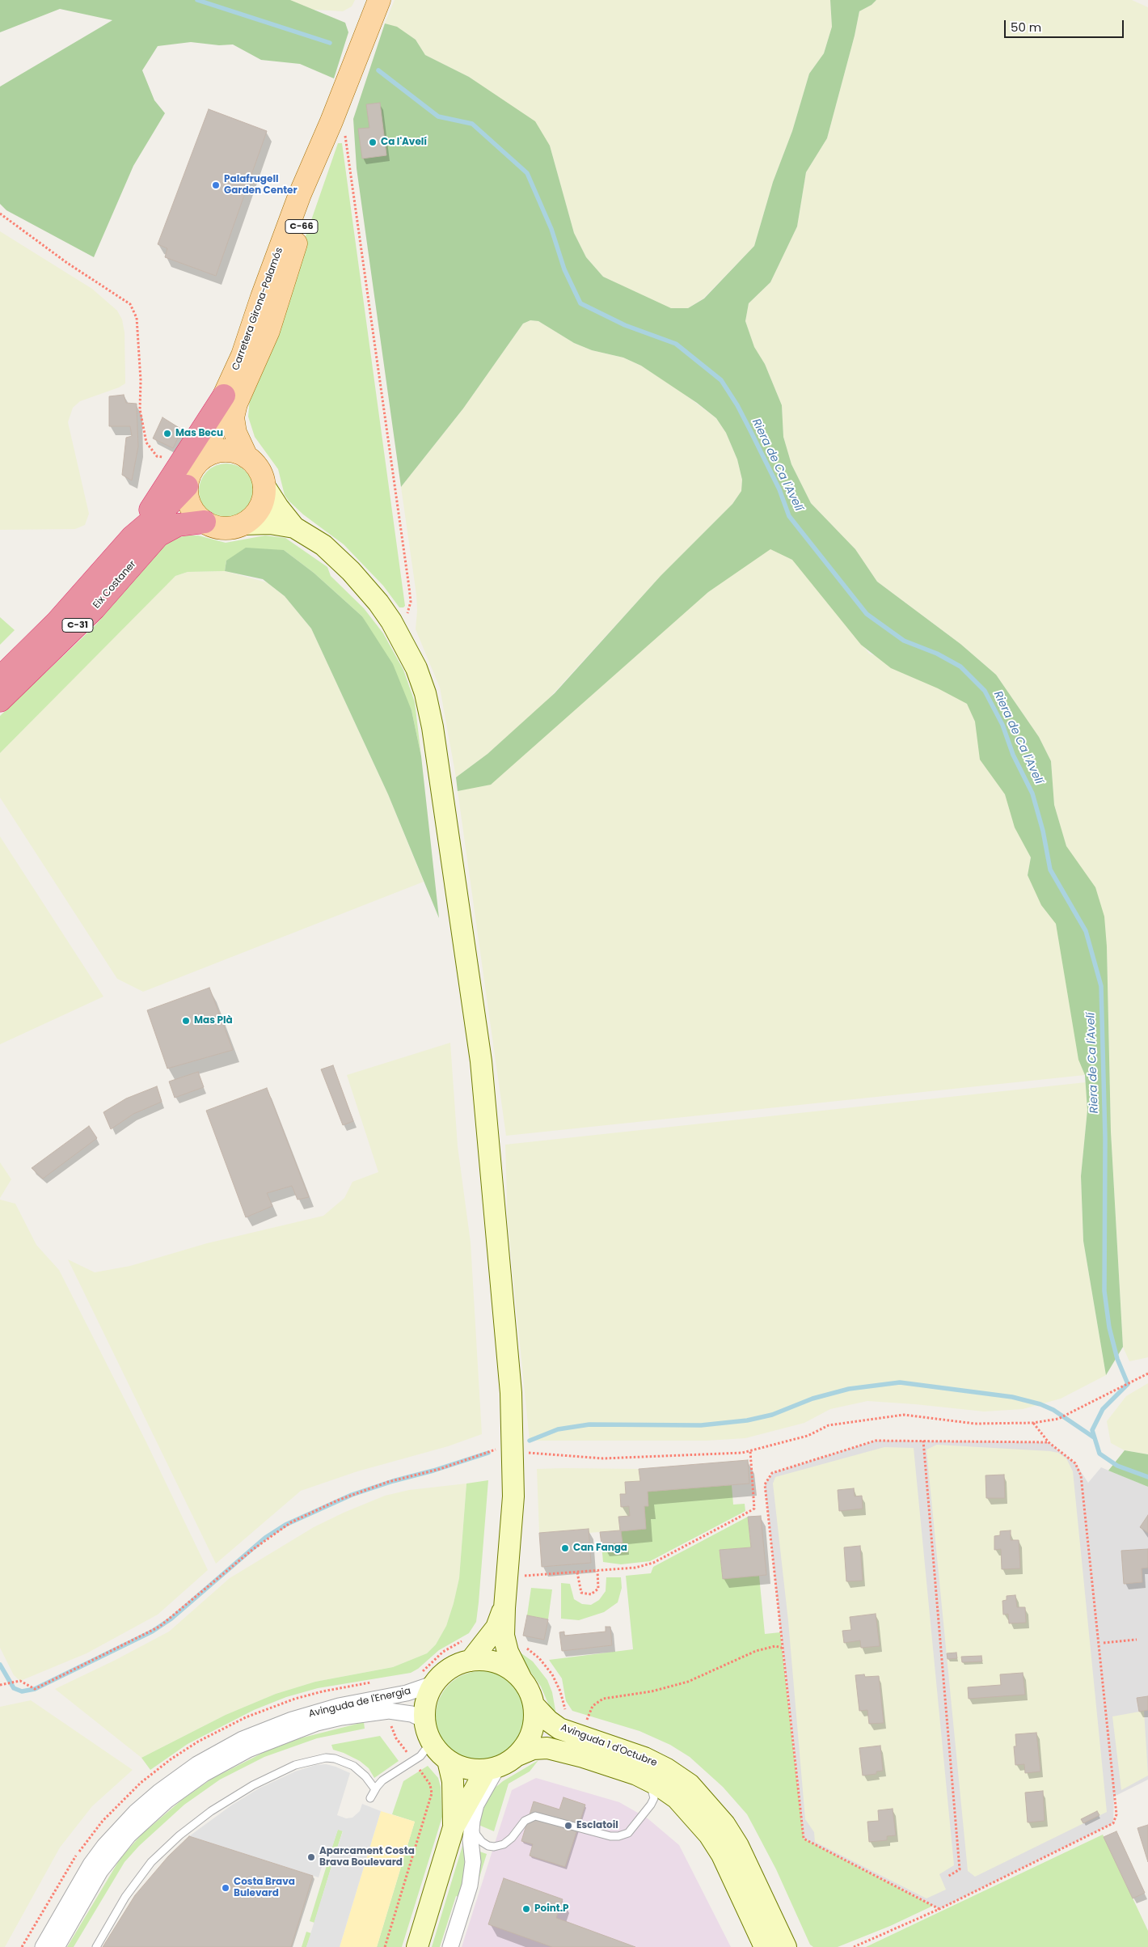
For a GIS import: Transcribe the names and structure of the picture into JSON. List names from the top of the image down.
{
  "streets": {
    "highway": ["Eix Costaner", "C-31"],
    "main road": ["C-66", "Carretera Girona-Palamós", "Avinguda 1 d'Octubre"],
    "street": ["Avinguda de l'Energia"]
  },
  "crossings": [
    ["C-66", "Carretera Girona-Palamós"],
    ["Carretera Girona-Palamós", "Eix Costaner"],
    ["Carretera Girona-Palamós", "C-31"],
    ["Eix Costaner", "C-31"],
    ["C-31", "Avinguda de l'Energia"],
    ["C-31", "Avinguda 1 d'Octubre"],
    ["Avinguda de l'Energia", "Avinguda 1 d'Octubre"]
  ],
  "water": ["Riera de Ca l'Avelí"],
  "places": [
    "Ca l'Avelí",
    "Palafrugell Garden Center",
    "Mas Becu",
    "Mas Plà",
    "Can Fanga",
    "Esclatoil",
    "Aparcament Costa Brava Boulevard",
    "Costa Brava Bulevard",
    "Point.P"
  ],
  "scale_bar": "50 m"
}
